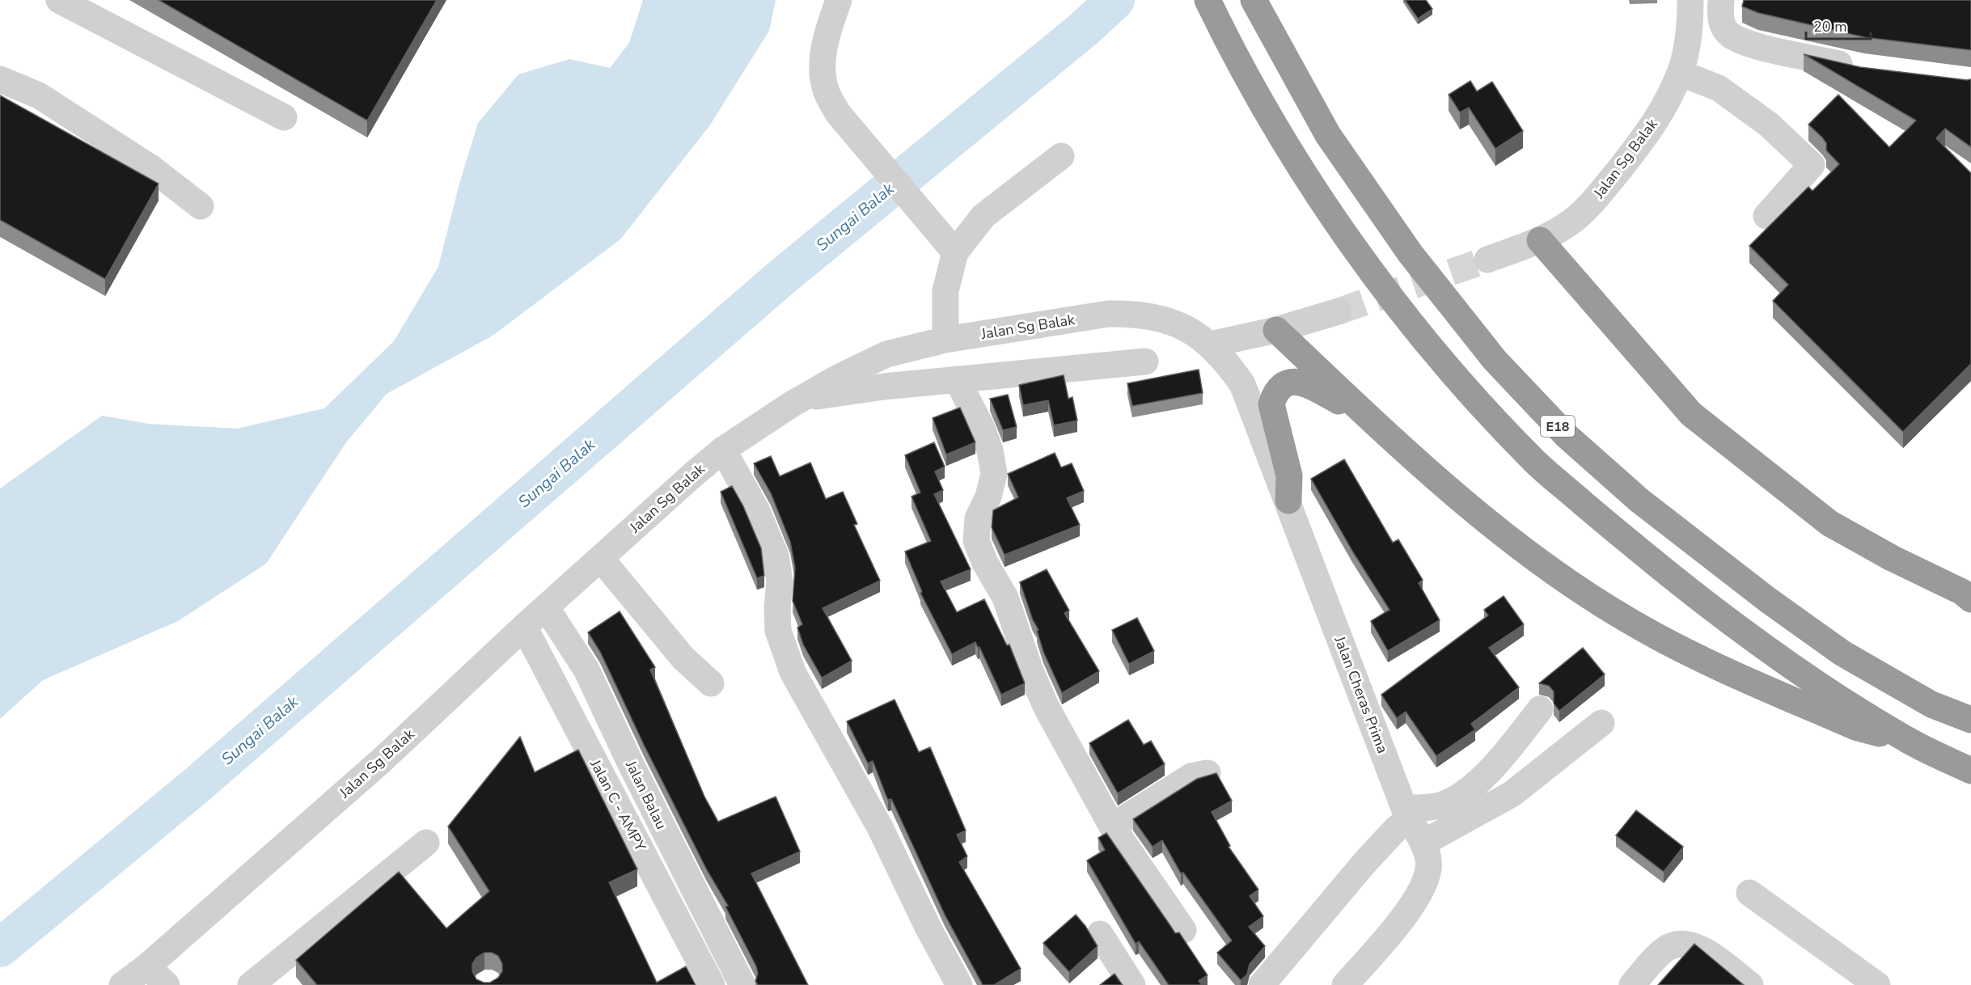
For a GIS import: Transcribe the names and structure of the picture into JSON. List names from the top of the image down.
{
  "streets": {
    "highway": ["E18"],
    "street": [
      "Jalan Sg Balak",
      "Jalan Cheras Prima",
      "Jalan Balau",
      "Jalan C - AMPY"
    ]
  },
  "crossings": [
    ["Jalan Sg Balak", "Jalan Cheras Prima"],
    ["Jalan Sg Balak", "Jalan Balau"],
    ["Jalan Sg Balak", "Jalan C - AMPY"]
  ],
  "water": ["Sungai Balak"],
  "scale_bar": "20 m"
}
